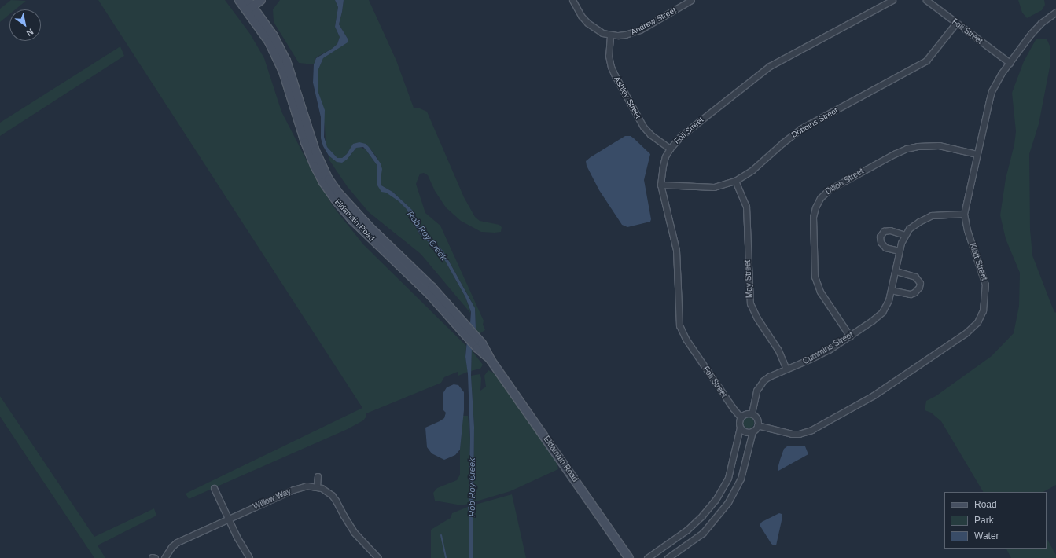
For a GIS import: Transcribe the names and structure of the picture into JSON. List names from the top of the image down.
{
  "streets": {
    "main road": ["Eldamain Road"],
    "street": [
      "Andrew Street",
      "Foli Street",
      "Ashley Street",
      "Dobbins Street",
      "Dillon Street",
      "Klatt Street",
      "May Street",
      "Cummins Street",
      "Willow Way"
    ]
  },
  "crossings": [
    ["Andrew Street", "Ashley Street"],
    ["Foli Street", "Ashley Street"],
    ["Foli Street", "Dobbins Street"],
    ["Foli Street", "Klatt Street"],
    ["Foli Street", "Cummins Street"],
    ["Dobbins Street", "May Street"],
    ["Dillon Street", "Klatt Street"],
    ["Dillon Street", "Cummins Street"],
    ["Klatt Street", "Cummins Street"],
    ["May Street", "Cummins Street"]
  ],
  "water": ["Rob Roy Creek"],
  "legend": ["Road", "Park", "Water"],
  "north": "bottom right"
}
